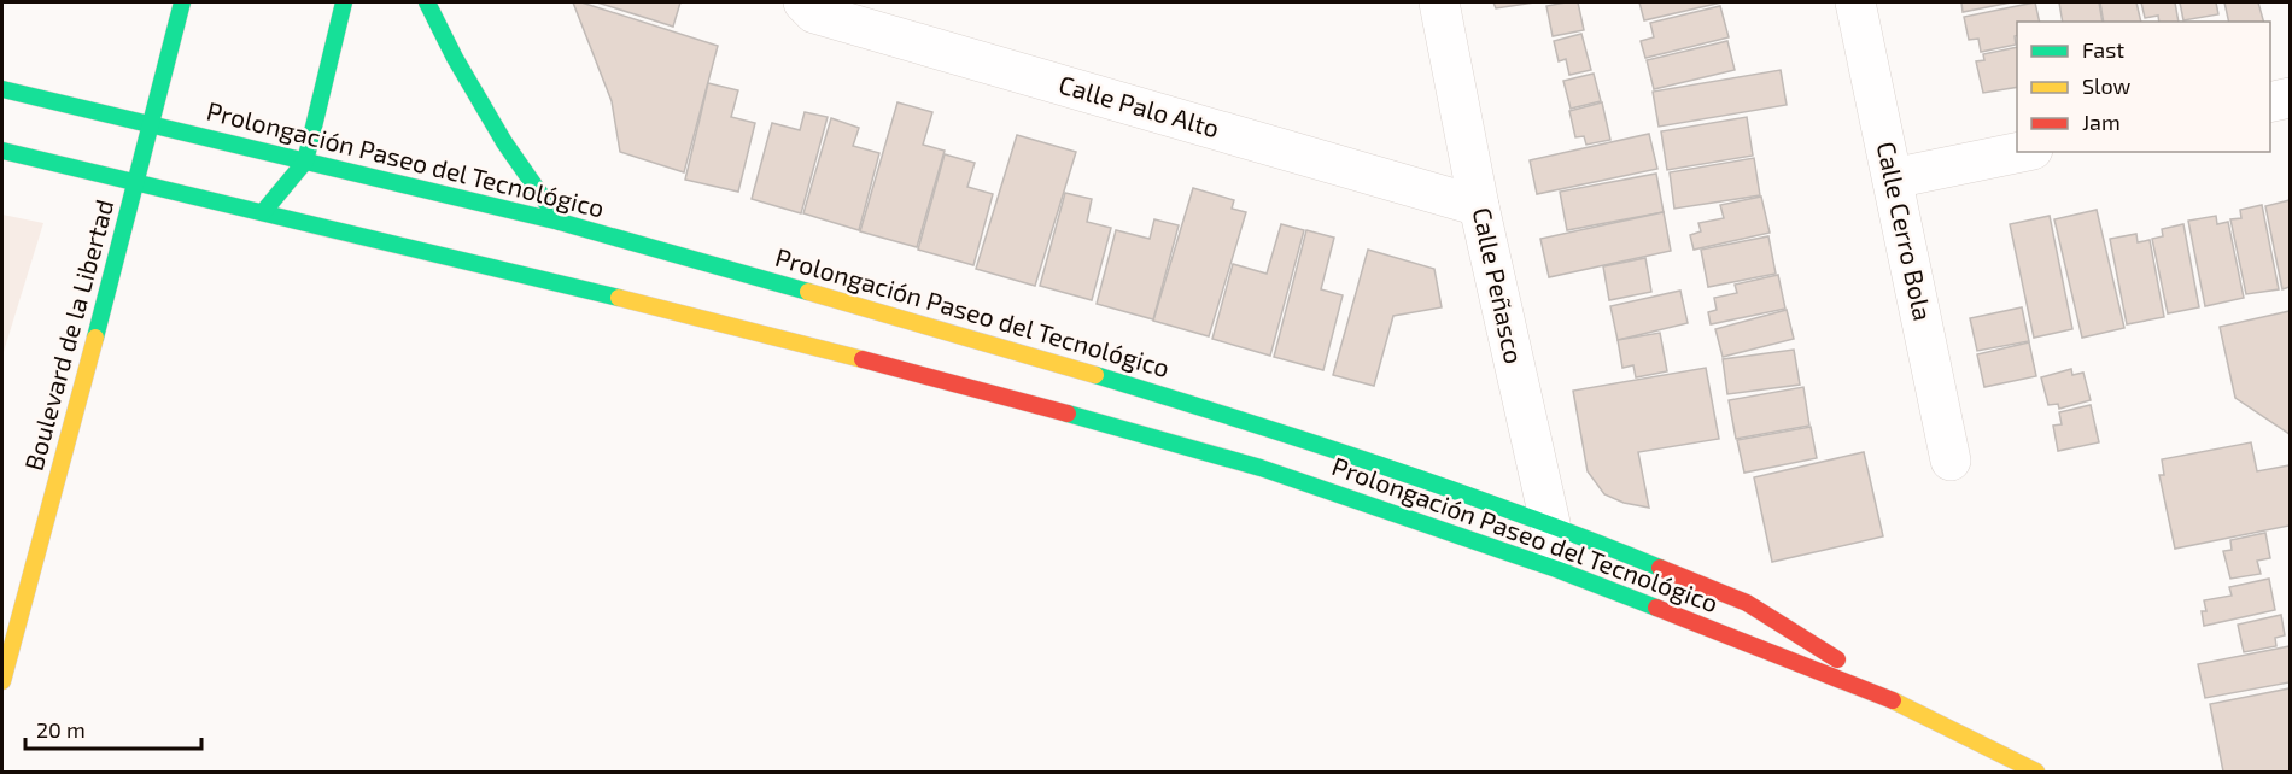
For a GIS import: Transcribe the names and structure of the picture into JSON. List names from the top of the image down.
{
  "streets": {
    "main road": ["Prolongación Paseo del Tecnológico", "Boulevard de la Libertad"],
    "street": ["Calle Palo Alto", "Calle Cerro Bola", "Calle Peñasco"]
  },
  "crossings": [
    ["Calle Palo Alto", "Calle Peñasco"],
    ["Prolongación Paseo del Tecnológico", "Calle Peñasco"],
    ["Prolongación Paseo del Tecnológico", "Boulevard de la Libertad"]
  ],
  "legend": ["Fast", "Slow", "Jam"],
  "scale_bar": "20 m"
}
